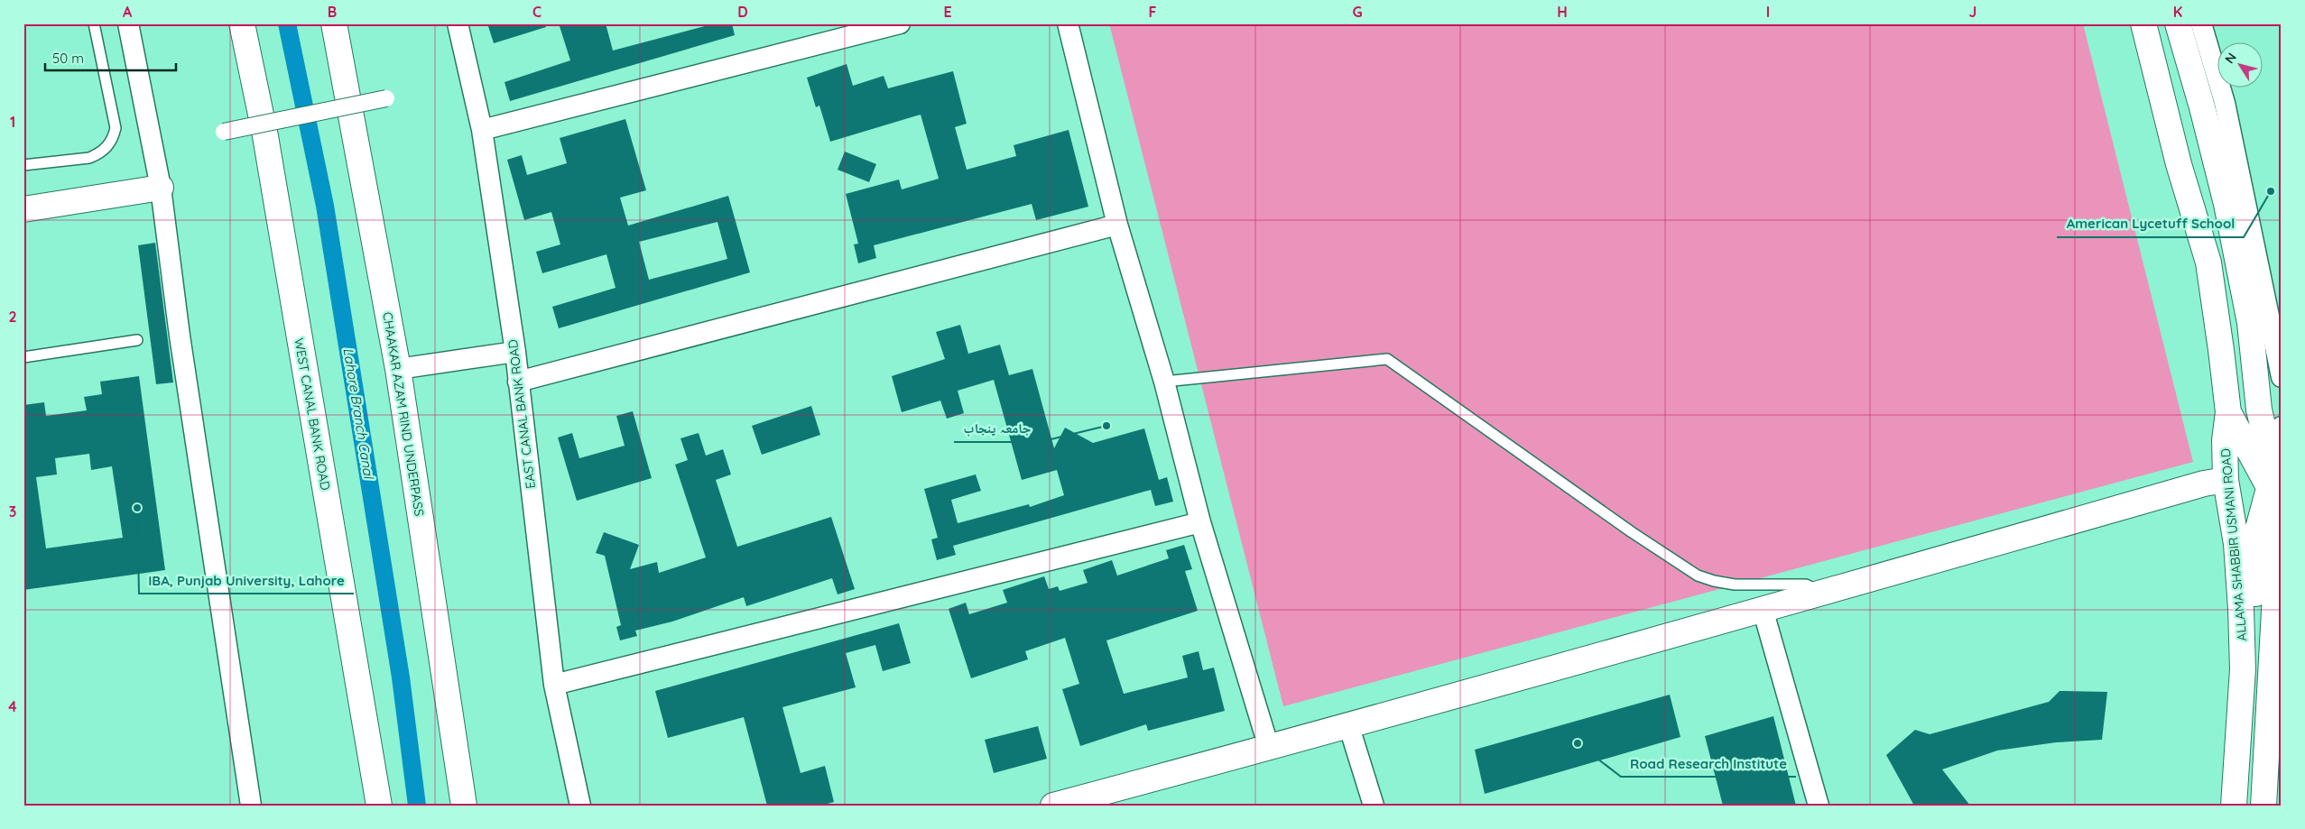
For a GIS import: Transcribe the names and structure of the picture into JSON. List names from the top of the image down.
{
  "streets": {
    "main road": ["WEST CANAL BANK ROAD", "CHAAKAR AZAM RIND UNDERPASS", "ALLAMA SHABBIR USMANI ROAD"],
    "street": ["EAST CANAL BANK ROAD"]
  },
  "water": ["Lahore Branch Canal"],
  "places": [
    "American Lycetuff School",
    "جامعہ پنجاب",
    "IBA, Punjab University, Lahore",
    "Road Research Institute"
  ],
  "scale_bar": "50 m",
  "north": "top left",
  "grid": {
    "columns": [
      "A",
      "B",
      "C",
      "D",
      "E",
      "F",
      "G",
      "H",
      "I",
      "J",
      "K"
    ],
    "rows": [
      "1",
      "2",
      "3",
      "4"
    ]
  }
}
